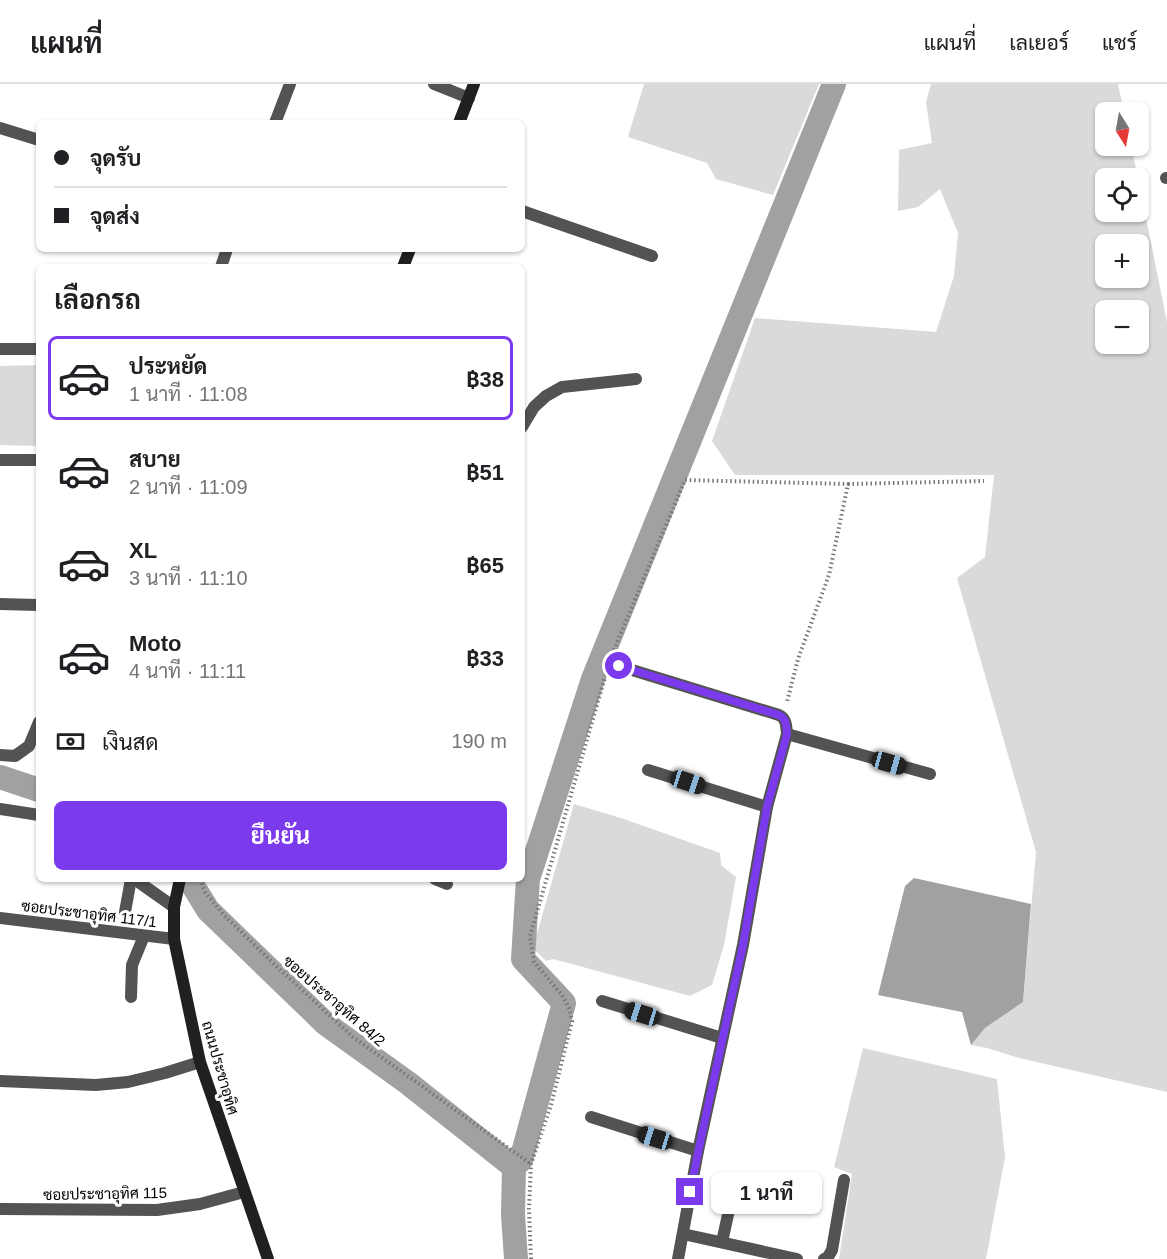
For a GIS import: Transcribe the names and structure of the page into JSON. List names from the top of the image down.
{
  "streets": {
    "main road": ["ถนนประชาอุทิศ"],
    "street": ["ซอยประชาอุทิศ 117/1", "ซอยประชาอุทิศ 115"],
    "path": ["ซอยประชาอุทิศ 84/2"]
  },
  "crossings": [
    ["ซอยประชาอุทิศ 117/1", "ถนนประชาอุทิศ"],
    ["ถนนประชาอุทิศ", "ซอยประชาอุทิศ 115"]
  ],
  "north": "bottom",
  "page": {
    "header": "แผนที่",
    "nav": ["แผนที่", "เลเยอร์", "แชร์"],
    "map_buttons": ["+", "−"],
    "banner": ["จุดรับ", "จุดส่ง"],
    "heading": "เลือกรถ",
    "list": [
      {
        "name": "ประหยัด",
        "note": "1 นาที · 11:08",
        "value": "฿38"
      },
      {
        "name": "สบาย",
        "note": "2 นาที · 11:09",
        "value": "฿51"
      },
      {
        "name": "XL",
        "note": "3 นาที · 11:10",
        "value": "฿65"
      },
      {
        "name": "Moto",
        "note": "4 นาที · 11:11",
        "value": "฿33"
      }
    ],
    "pay": ["เงินสด", "190 m"],
    "buttons": "ยืนยัน",
    "bubble": "1 นาที"
  }
}
